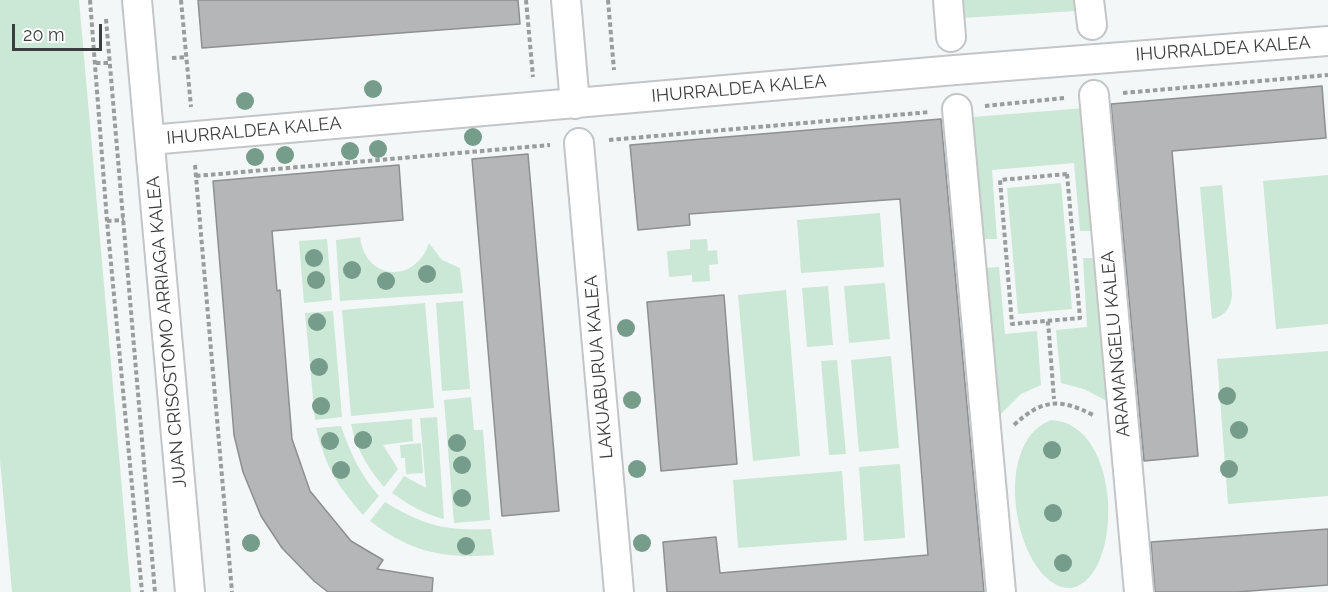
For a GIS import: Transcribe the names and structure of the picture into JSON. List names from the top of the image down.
{
  "streets": {
    "street": [
      "IHURRALDEA KALEA",
      "JUAN CRISOSTOMO ARRIAGA KALEA",
      "ARAMANGELU KALEA",
      "LAKUABURUA KALEA"
    ]
  },
  "crossings": [
    ["IHURRALDEA KALEA", "JUAN CRISOSTOMO ARRIAGA KALEA"]
  ],
  "scale_bar": "20 m"
}
